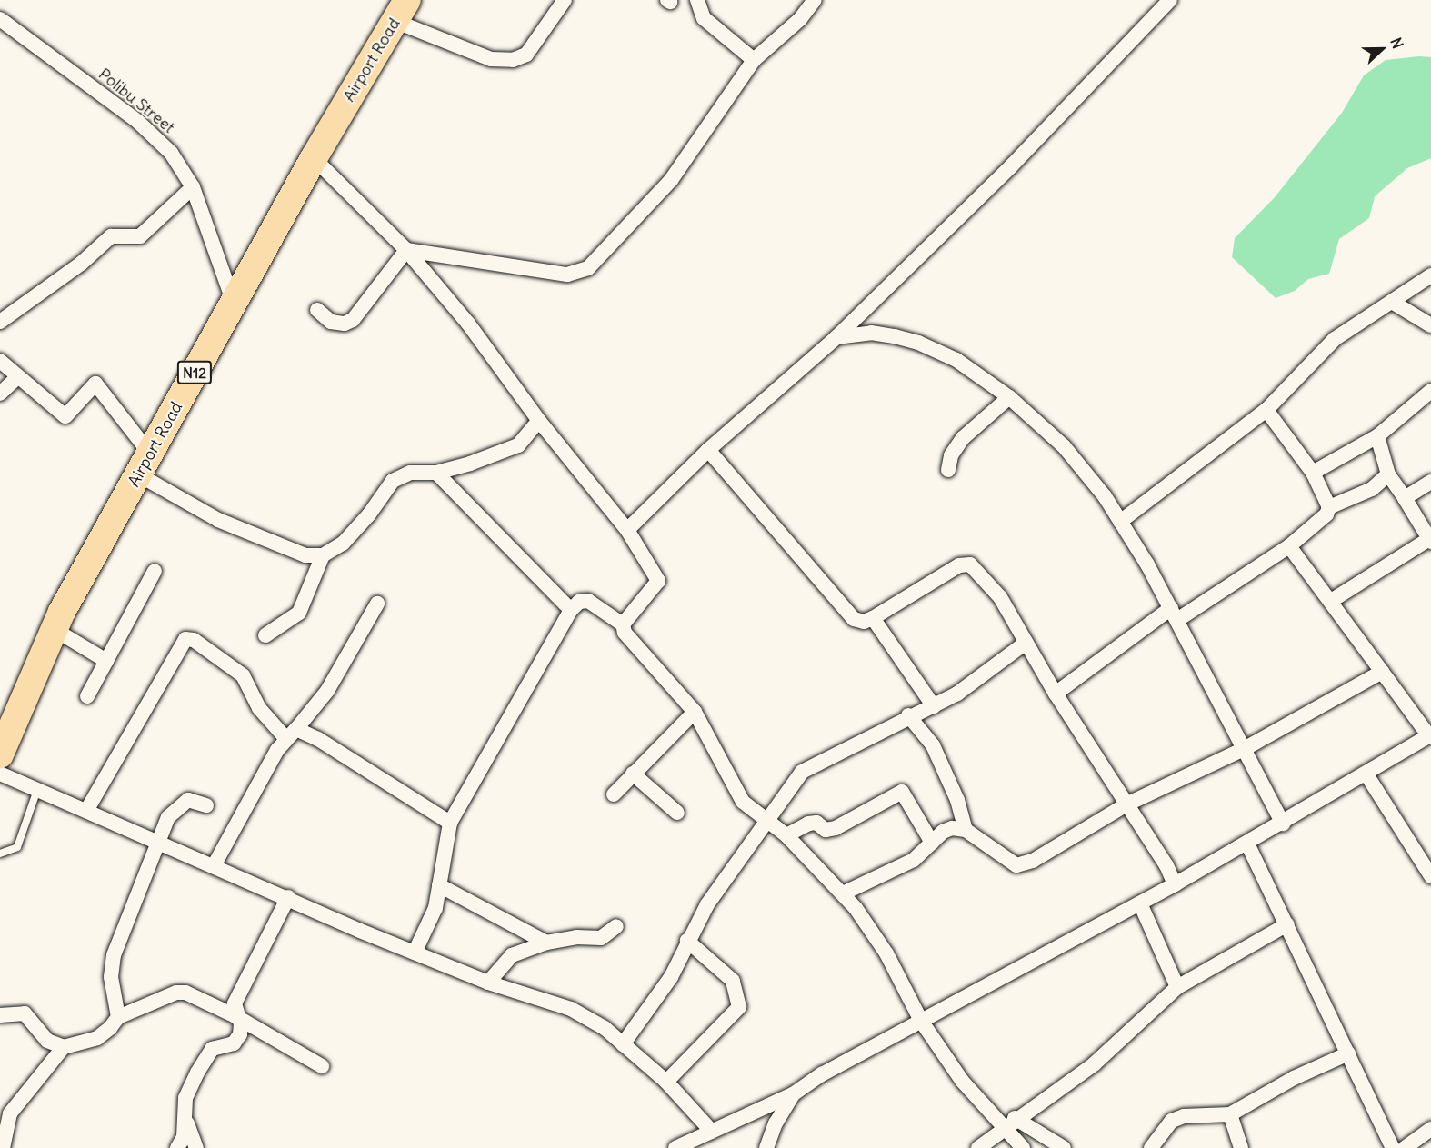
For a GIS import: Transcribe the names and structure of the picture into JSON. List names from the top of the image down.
{
  "streets": {
    "highway": ["Airport Road", "N12"],
    "street": ["Polibu Street"]
  },
  "crossings": [
    ["Airport Road", "Polibu Street"]
  ],
  "north": "right"
}
